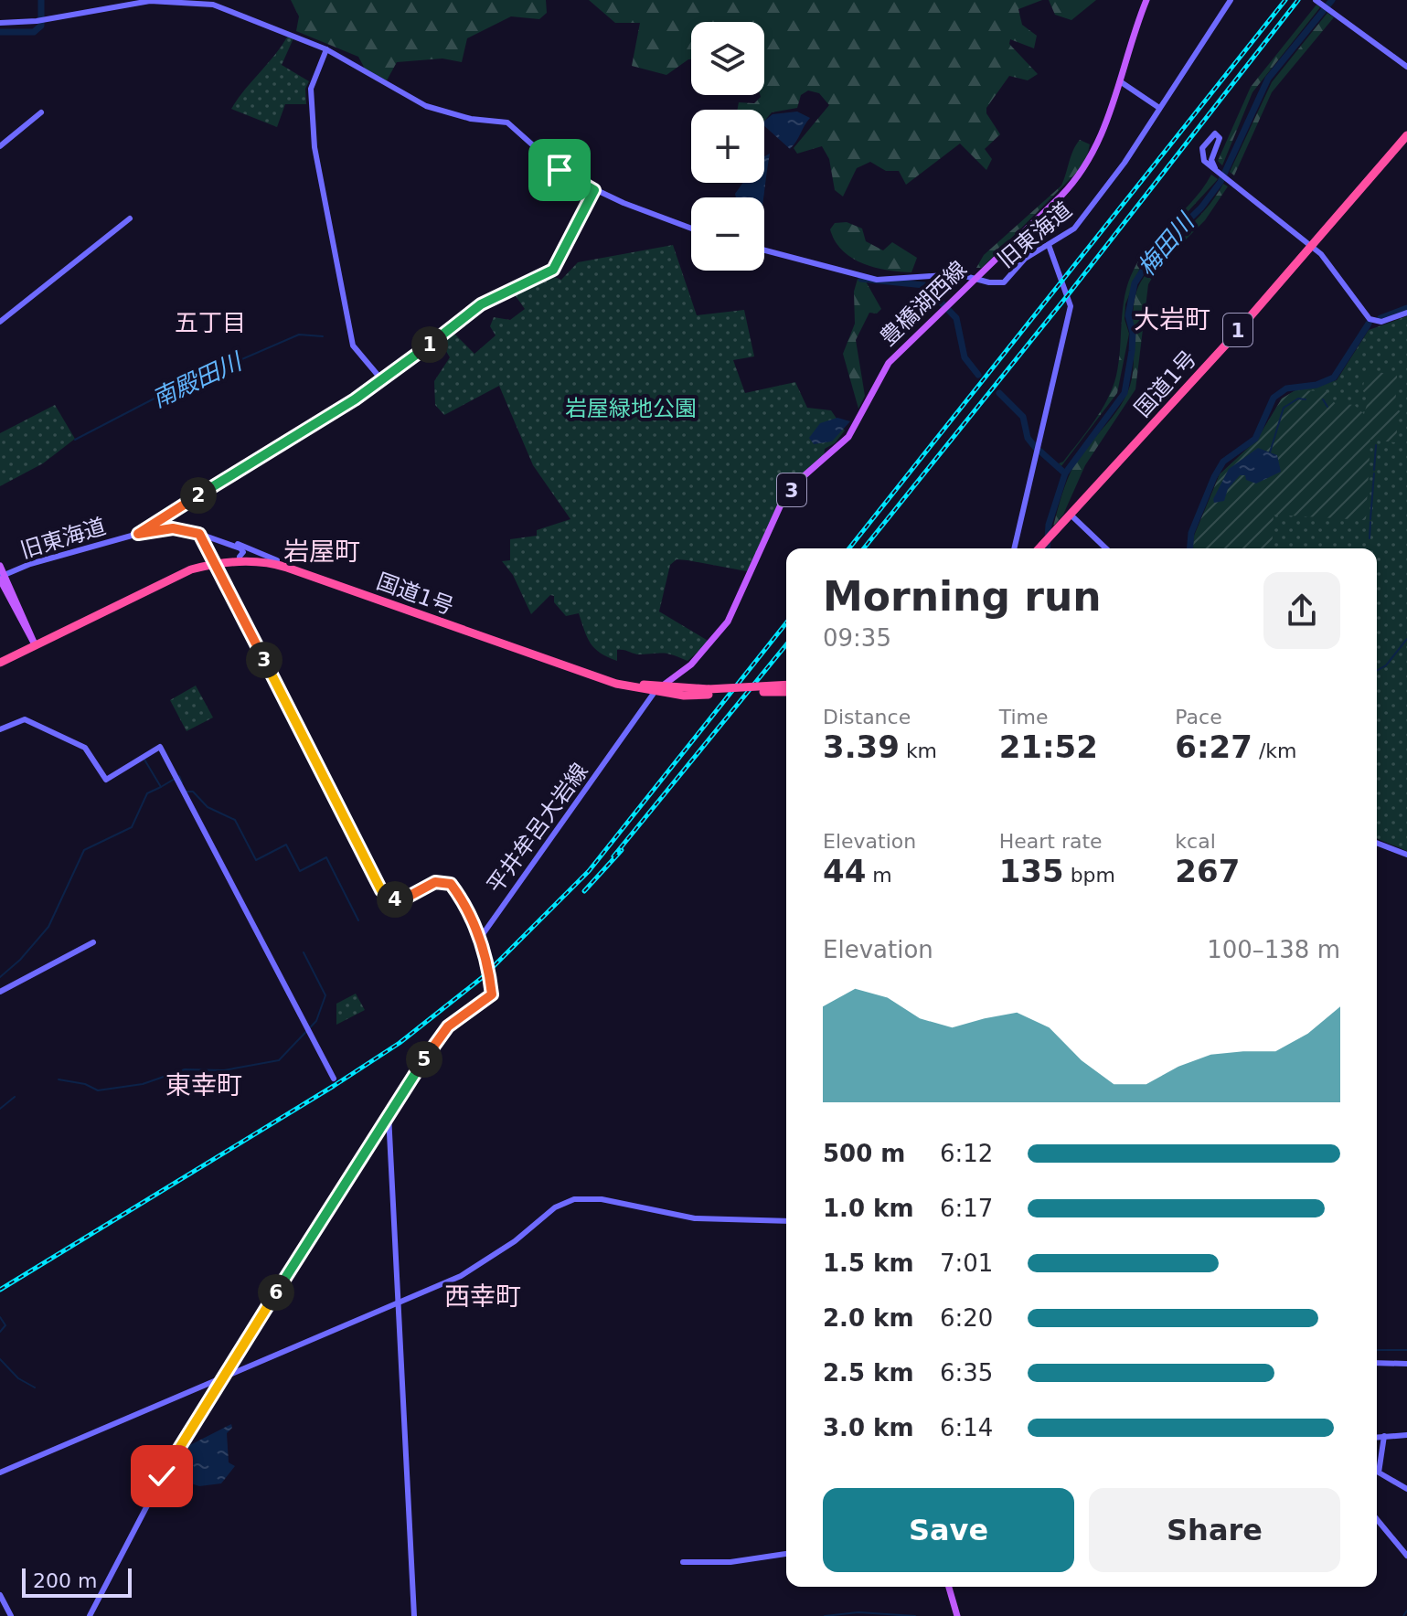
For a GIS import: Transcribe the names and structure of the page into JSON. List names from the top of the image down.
{
  "streets": {
    "highway": ["1", "国道1号"],
    "main road": ["豊橋湖西線", "3"],
    "street": ["旧東海道", "平井牟呂大岩線"]
  },
  "crossings": [
    ["旧東海道", "豊橋湖西線"],
    ["豊橋湖西線", "国道1号"],
    ["豊橋湖西線", "平井牟呂大岩線"],
    ["国道1号", "平井牟呂大岩線"]
  ],
  "districts": [
    "大岩町",
    "五丁目",
    "岩屋町",
    "東幸町",
    "西幸町"
  ],
  "water": ["梅田川", "南殿田川"],
  "parks": ["岩屋緑地公園"],
  "scale_bar": "200 m",
  "page": {
    "map_buttons": ["+", "−"],
    "pins": [
      "1",
      "2",
      "3",
      "4",
      "5",
      "6"
    ],
    "heading": ["Morning run", "09:35"],
    "stats": [
      ["Distance", "3.39 km"],
      ["Time", "21:52"],
      ["Pace", "6:27 /km"],
      ["Elevation", "44 m"],
      ["Heart rate", "135 bpm"],
      ["kcal", "267"]
    ],
    "chart": ["Elevation", "100–138 m"],
    "list": [
      {
        "name": "500 m",
        "note": "6:12"
      },
      {
        "name": "1.0 km",
        "note": "6:17"
      },
      {
        "name": "1.5 km",
        "note": "7:01"
      },
      {
        "name": "2.0 km",
        "note": "6:20"
      },
      {
        "name": "2.5 km",
        "note": "6:35"
      },
      {
        "name": "3.0 km",
        "note": "6:14"
      }
    ],
    "buttons": ["Save", "Share"],
    "scale": "200 m"
  }
}
